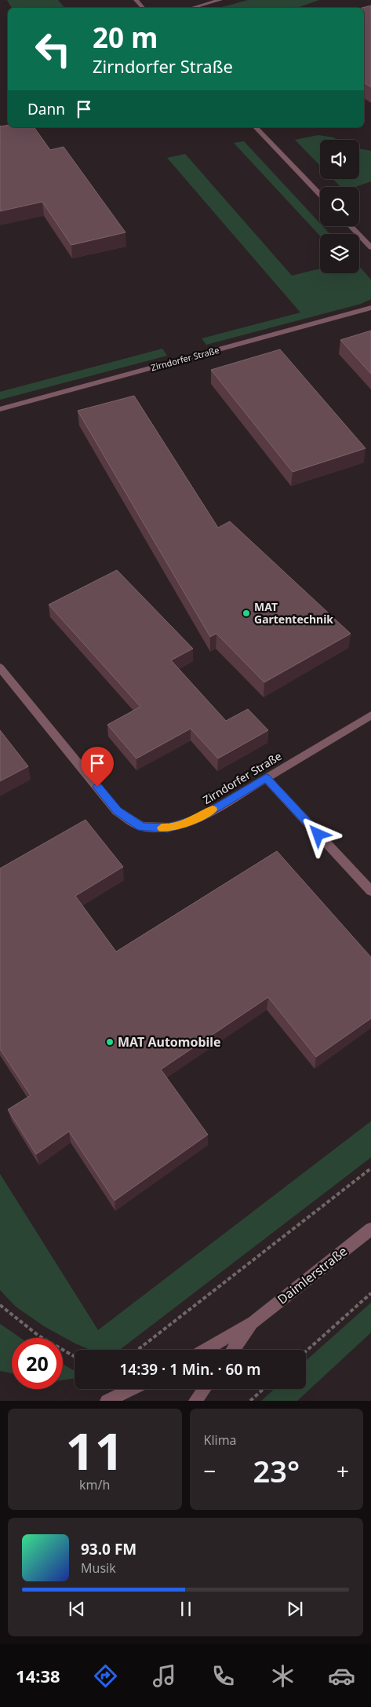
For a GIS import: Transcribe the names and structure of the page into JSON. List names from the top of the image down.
{
  "streets": {
    "street": ["Zirndorfer Straße", "Daimlerstraße"]
  },
  "places": ["MAT Gartentechnik", "MAT Automobile"],
  "page": {
    "turn": ["20 m", "Zirndorfer Straße"],
    "then": "Dann",
    "limit": "20",
    "trip": "14:39 · 1 Min. · 60 m",
    "tile": [
      ["11", "km/h"],
      "Klima"
    ],
    "heat": ["−", "23°", "+"],
    "song": ["93.0 FM", "Musik"],
    "tabs": "14:38"
  }
}
